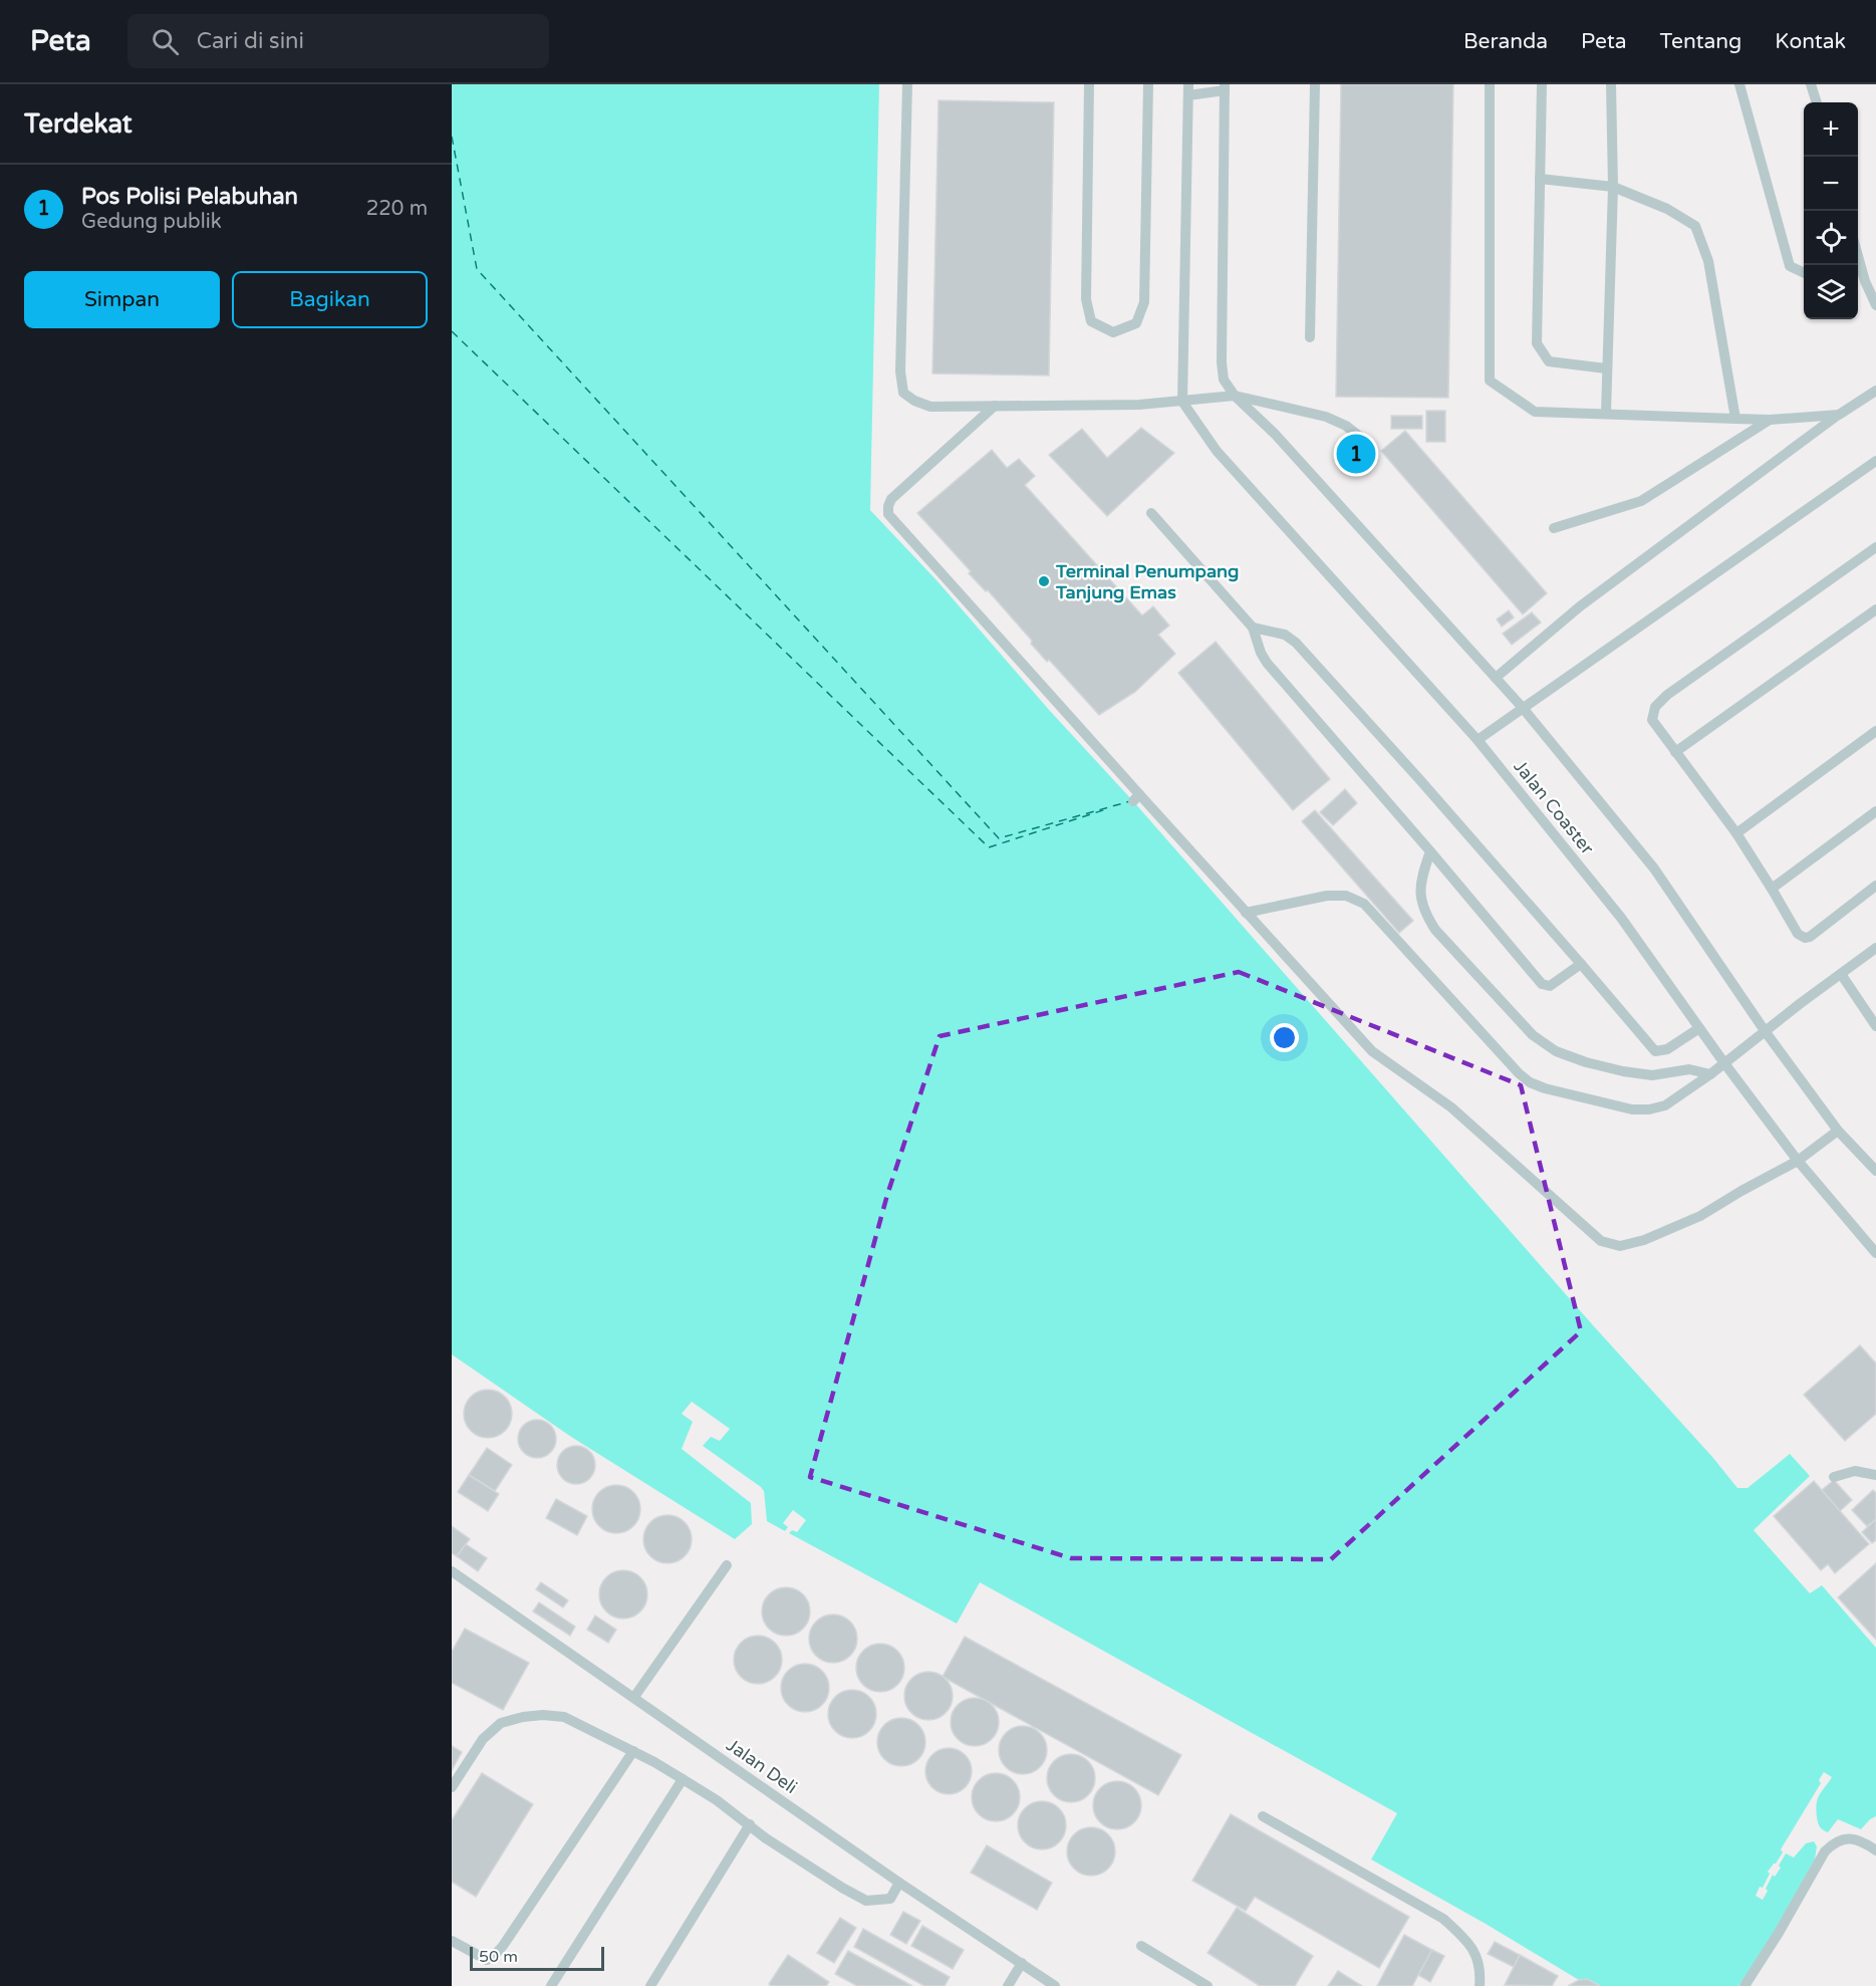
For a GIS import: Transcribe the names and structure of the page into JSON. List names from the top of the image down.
{
  "streets": {
    "lane": ["Jalan Coaster", "Jalan Deli"]
  },
  "places": ["Terminal Penumpang Tanjung Emas"],
  "scale_bar": "50 m",
  "page": {
    "header": "Peta",
    "search": "Cari di sini",
    "nav": [
      "Beranda",
      "Peta",
      "Tentang",
      "Kontak"
    ],
    "heading": "Terdekat",
    "map_buttons": ["+", "−"],
    "list": [
      {
        "mark": "1",
        "name": "Pos Polisi Pelabuhan",
        "note": "Gedung publik",
        "value": "220 m"
      }
    ],
    "buttons": ["Simpan", "Bagikan"],
    "pins": "1",
    "scale": "50 m"
  }
}
